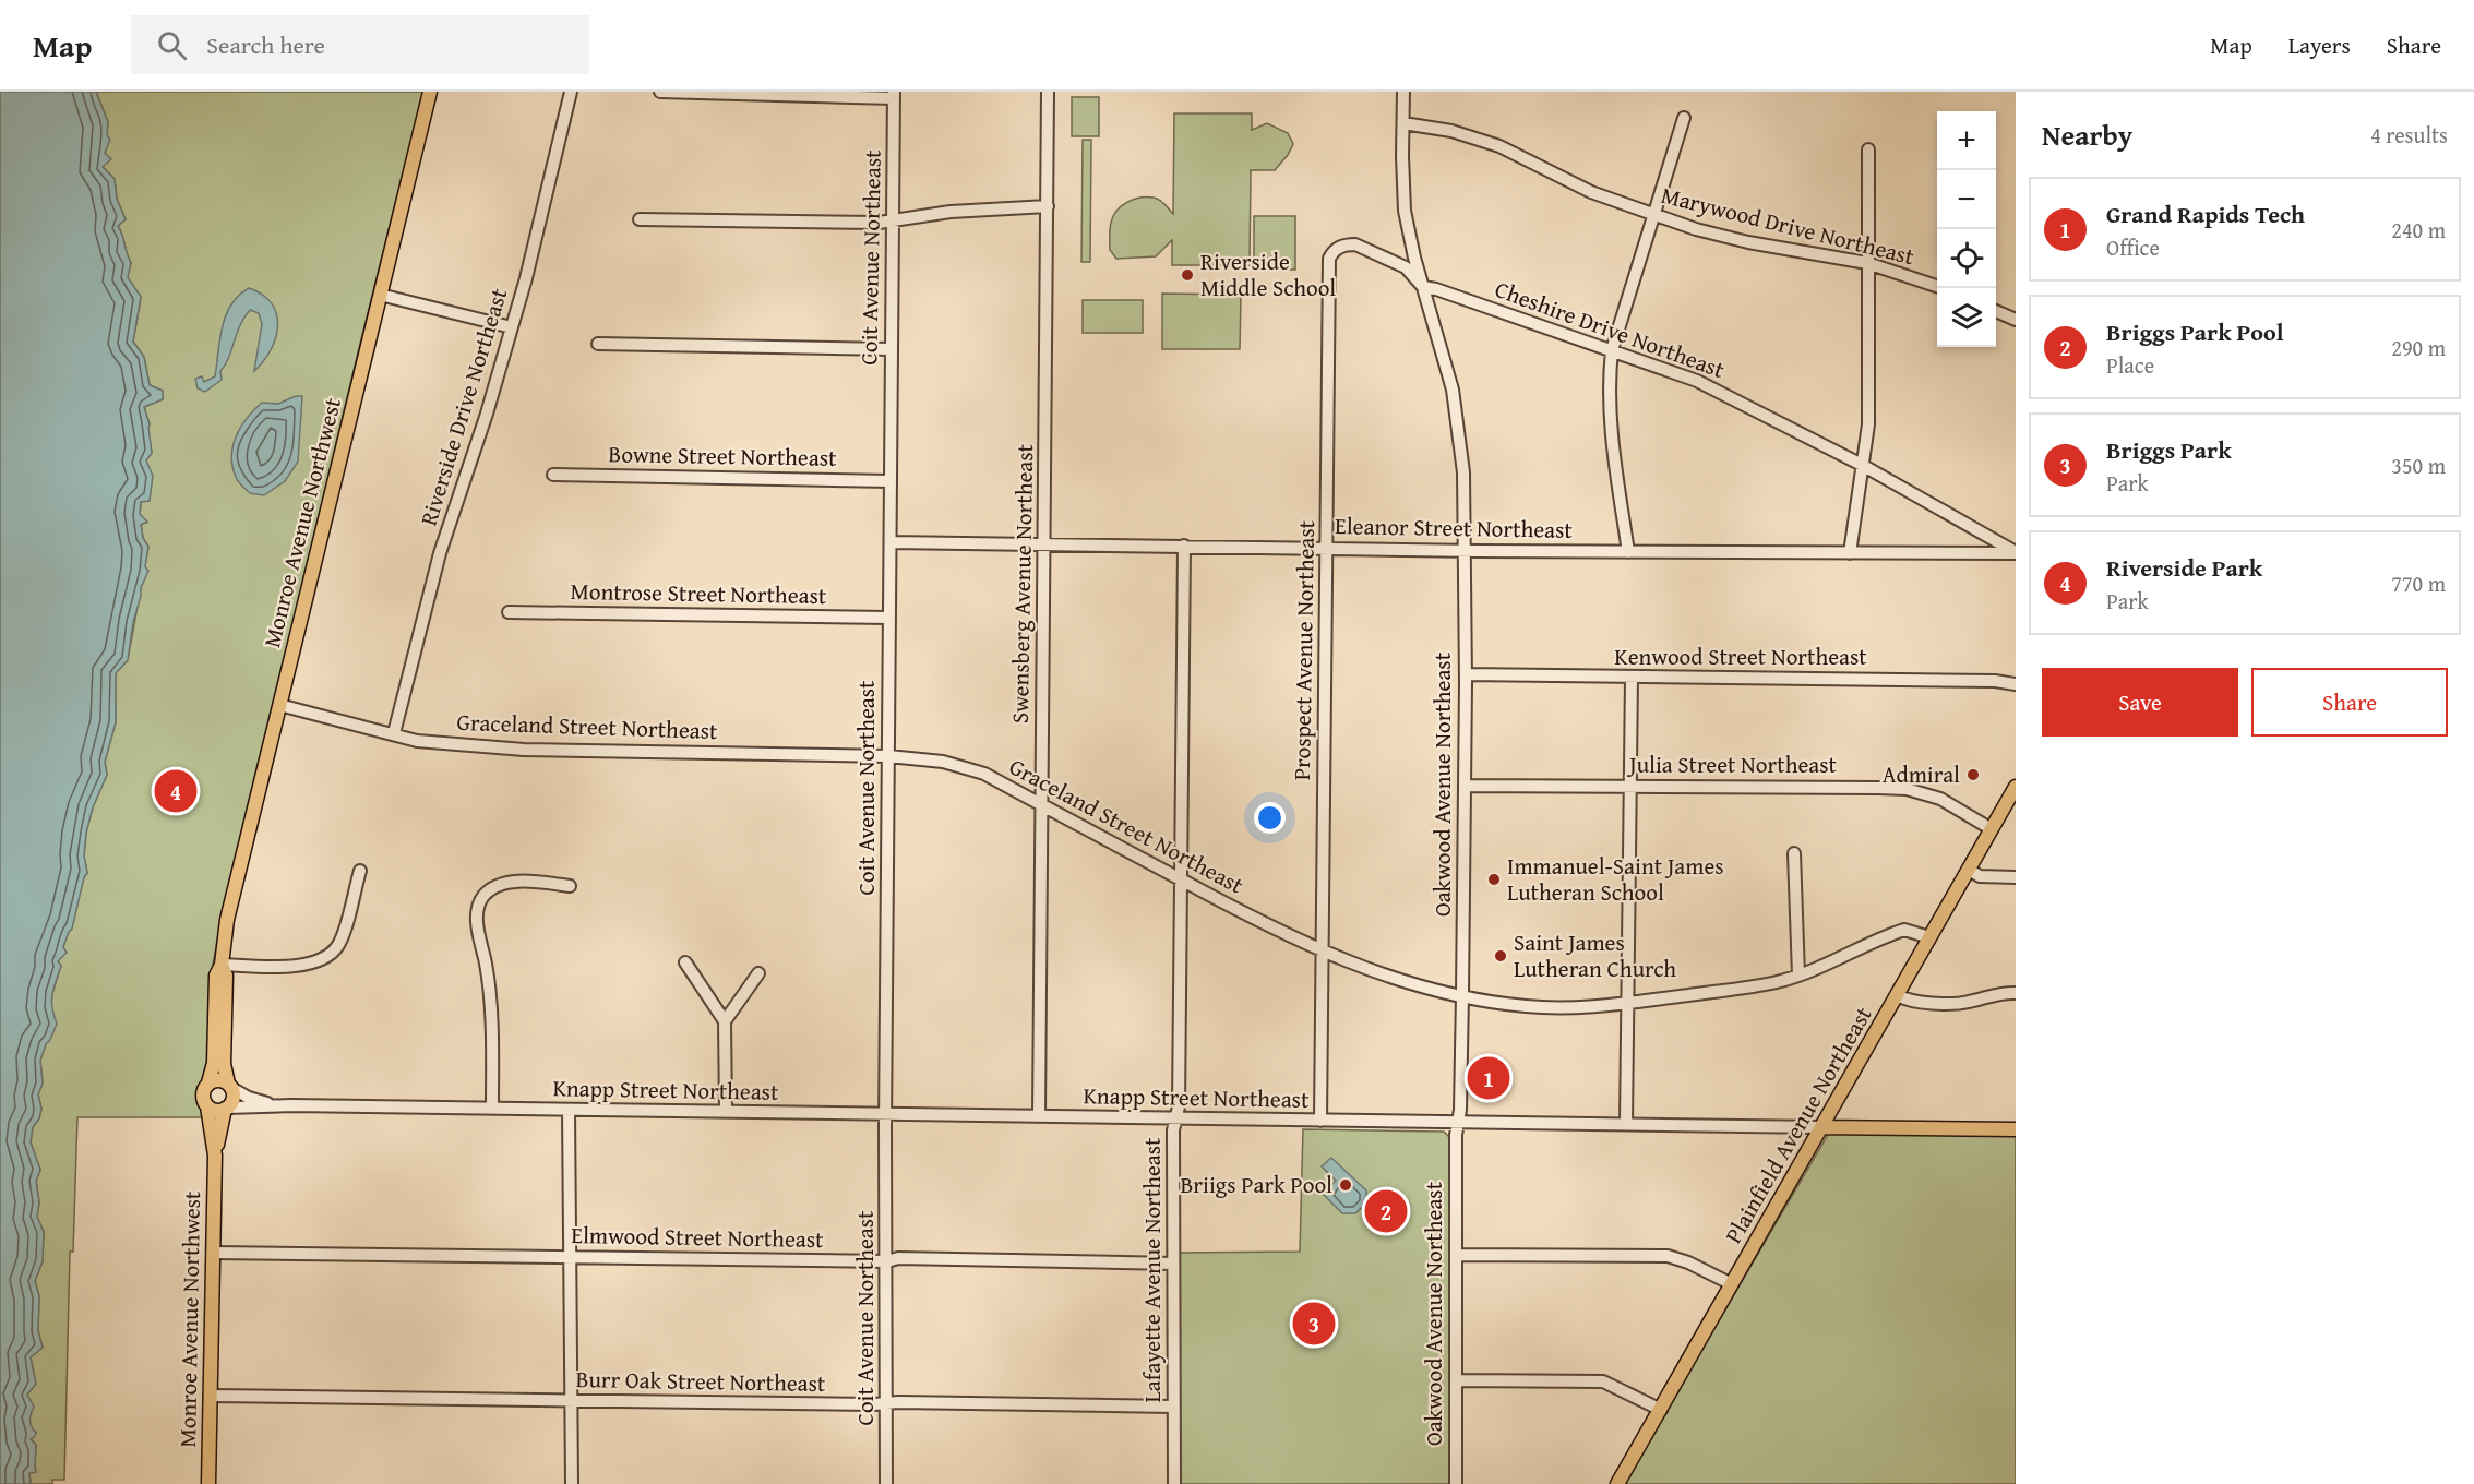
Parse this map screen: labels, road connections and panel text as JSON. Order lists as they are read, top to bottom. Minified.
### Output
{"streets":{"main road":["Monroe Avenue Northwest","Knapp Street Northeast","Plainfield Avenue Northeast"],"street":["Marywood Drive Northeast","Coit Avenue Northeast","Cheshire Drive Northeast","Riverside Drive Northeast","Bowne Street Northeast","Eleanor Street Northeast","Swensberg Avenue Northeast","Montrose Street Northeast","Prospect Avenue Northeast","Kenwood Street Northeast","Graceland Street Northeast","Julia Street Northeast","Oakwood Avenue Northeast","Elmwood Street Northeast","Lafayette Avenue Northeast","Burr Oak Street Northeast"]},"crossings":[["Marywood Drive Northeast","Oakwood Avenue Northeast"],["Coit Avenue Northeast","Bowne Street Northeast"],["Coit Avenue Northeast","Eleanor Street Northeast"],["Coit Avenue Northeast","Montrose Street Northeast"],["Coit Avenue Northeast","Graceland Street Northeast"],["Coit Avenue Northeast","Knapp Street Northeast"],["Coit Avenue Northeast","Elmwood Street Northeast"],["Coit Avenue Northeast","Burr Oak Street Northeast"],["Cheshire Drive Northeast","Eleanor Street Northeast"],["Cheshire Drive Northeast","Prospect Avenue Northeast"],["Cheshire Drive Northeast","Oakwood Avenue Northeast"],["Riverside Drive Northeast","Graceland Street Northeast"],["Monroe Avenue Northwest","Graceland Street Northeast"],["Monroe Avenue Northwest","Elmwood Street Northeast"],["Monroe Avenue Northwest","Burr Oak Street Northeast"],["Eleanor Street Northeast","Swensberg Avenue Northeast"],["Eleanor Street Northeast","Prospect Avenue Northeast"],["Eleanor Street Northeast","Oakwood Avenue Northeast"],["Eleanor Street Northeast","Lafayette Avenue Northeast"],["Swensberg Avenue Northeast","Graceland Street Northeast"],["Swensberg Avenue Northeast","Knapp Street Northeast"],["Prospect Avenue Northeast","Graceland Street Northeast"],["Prospect Avenue Northeast","Knapp Street Northeast"],["Kenwood Street Northeast","Oakwood Avenue Northeast"],["Graceland Street Northeast","Oakwood Avenue Northeast"],["Graceland Street Northeast","Plainfield Avenue Northeast"],["Graceland Street Northeast","Lafayette Avenue Northeast"],["Julia Street Northeast","Oakwood Avenue Northeast"],["Julia Street Northeast","Plainfield Avenue Northeast"],["Oakwood Avenue Northeast","Knapp Street Northeast"],["Knapp Street Northeast","Plainfield Avenue Northeast"],["Knapp Street Northeast","Lafayette Avenue Northeast"],["Elmwood Street Northeast","Lafayette Avenue Northeast"],["Lafayette Avenue Northeast","Burr Oak Street Northeast"]],"places":["Riverside Middle School","Admiral","Immanuel-Saint James Lutheran School","Saint James Lutheran Church","Briigs Park Pool"],"page":{"header":"Map","search":"Search here","nav":["Map","Layers","Share"],"heading":["Nearby","4 results"],"map_buttons":["+","−"],"list":[{"mark":"1","name":"Grand Rapids Tech","note":"Office","value":"240 m"},{"mark":"2","name":"Briggs Park Pool","note":"Place","value":"290 m"},{"mark":"3","name":"Briggs Park","note":"Park","value":"350 m"},{"mark":"4","name":"Riverside Park","note":"Park","value":"770 m"}],"buttons":["Save","Share"],"pins":["4","1","2","3"]}}
